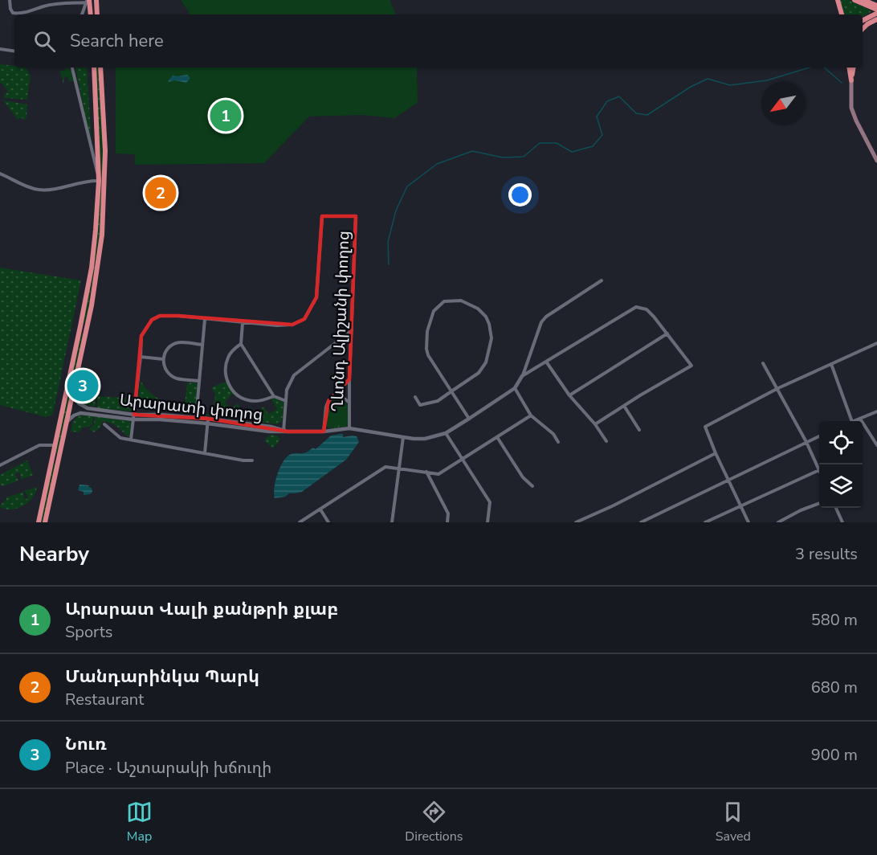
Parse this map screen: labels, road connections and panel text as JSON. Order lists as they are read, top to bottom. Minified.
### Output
{"streets":{"street":["Ղևոնդ Ալիշանի փողոց","Արարատի փողոց"]},"crossings":[["Ղևոնդ Ալիշանի փողոց","Արարատի փողոց"]],"north":"bottom left","page":{"search":"Search here","pins":["1","2","3"],"heading":["Nearby","3 results"],"list":[{"mark":"1","name":"Արարատ Վալի քանթրի քլաբ","note":"Sports","value":"580 m"},{"mark":"2","name":"Մանդարինկա Պարկ","note":"Restaurant","value":"680 m"},{"mark":"3","name":"Նուռ","note":"Place · Աշտարակի խճուղի","value":"900 m"}],"nav":["Map","Directions","Saved"]}}
